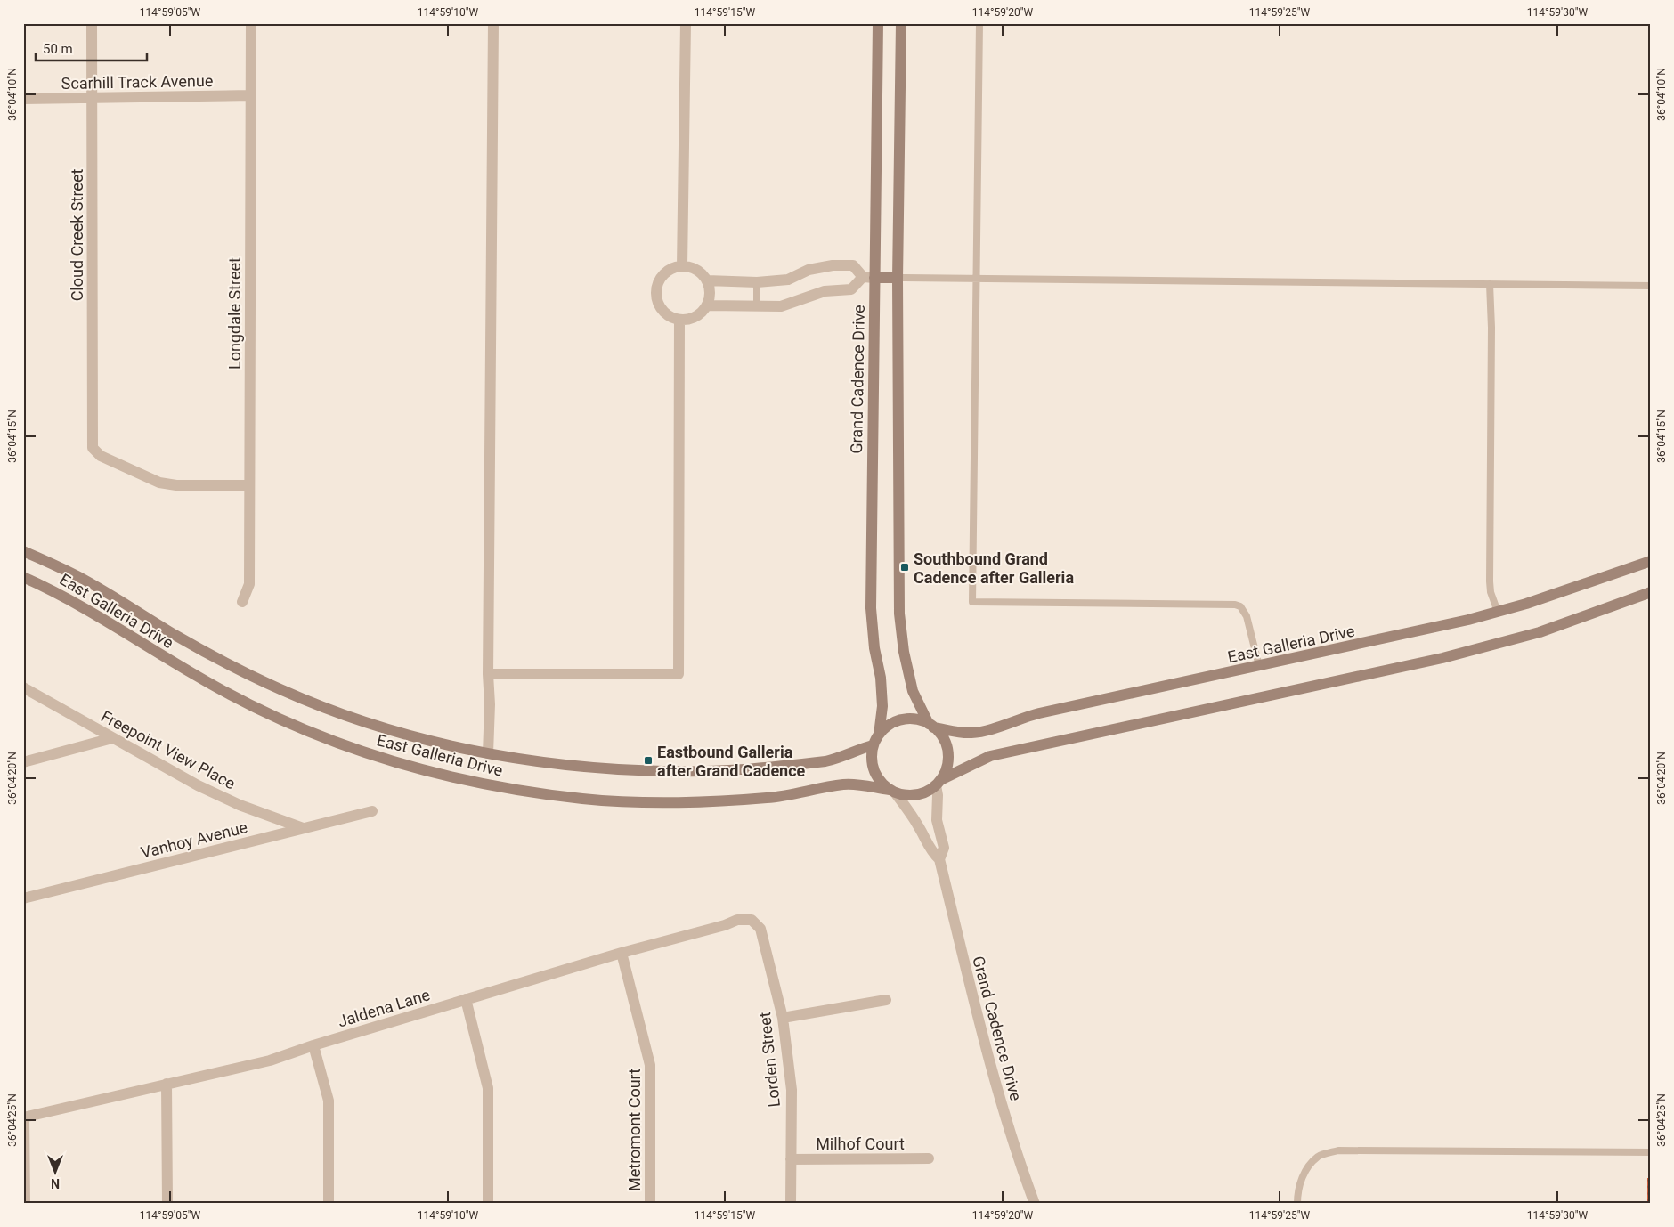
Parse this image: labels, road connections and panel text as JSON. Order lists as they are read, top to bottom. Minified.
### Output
{"streets":{"main road":["Grand Cadence Drive","East Galleria Drive"],"street":["Scarhill Track Avenue","Cloud Creek Street","Longdale Street","Freepoint View Place","Vanhoy Avenue","Jaldena Lane","Lorden Street","Metromont Court","Milhof Court"]},"crossings":[["Scarhill Track Avenue","Cloud Creek Street"],["Scarhill Track Avenue","Longdale Street"],["Cloud Creek Street","Longdale Street"],["Grand Cadence Drive","East Galleria Drive"],["Freepoint View Place","Vanhoy Avenue"],["Jaldena Lane","Lorden Street"],["Jaldena Lane","Metromont Court"],["Lorden Street","Milhof Court"]],"places":{"transit":["Southbound Grand Cadence after Galleria","Eastbound Galleria after Grand Cadence"]},"scale_bar":"50 m","north":"bottom","coordinates":["114°59'05\"W","114°59'10\"W","114°59'15\"W","114°59'20\"W","114°59'25\"W","114°59'30\"W","36°04'10\"N","36°04'15\"N","36°04'20\"N","36°04'25\"N"]}
